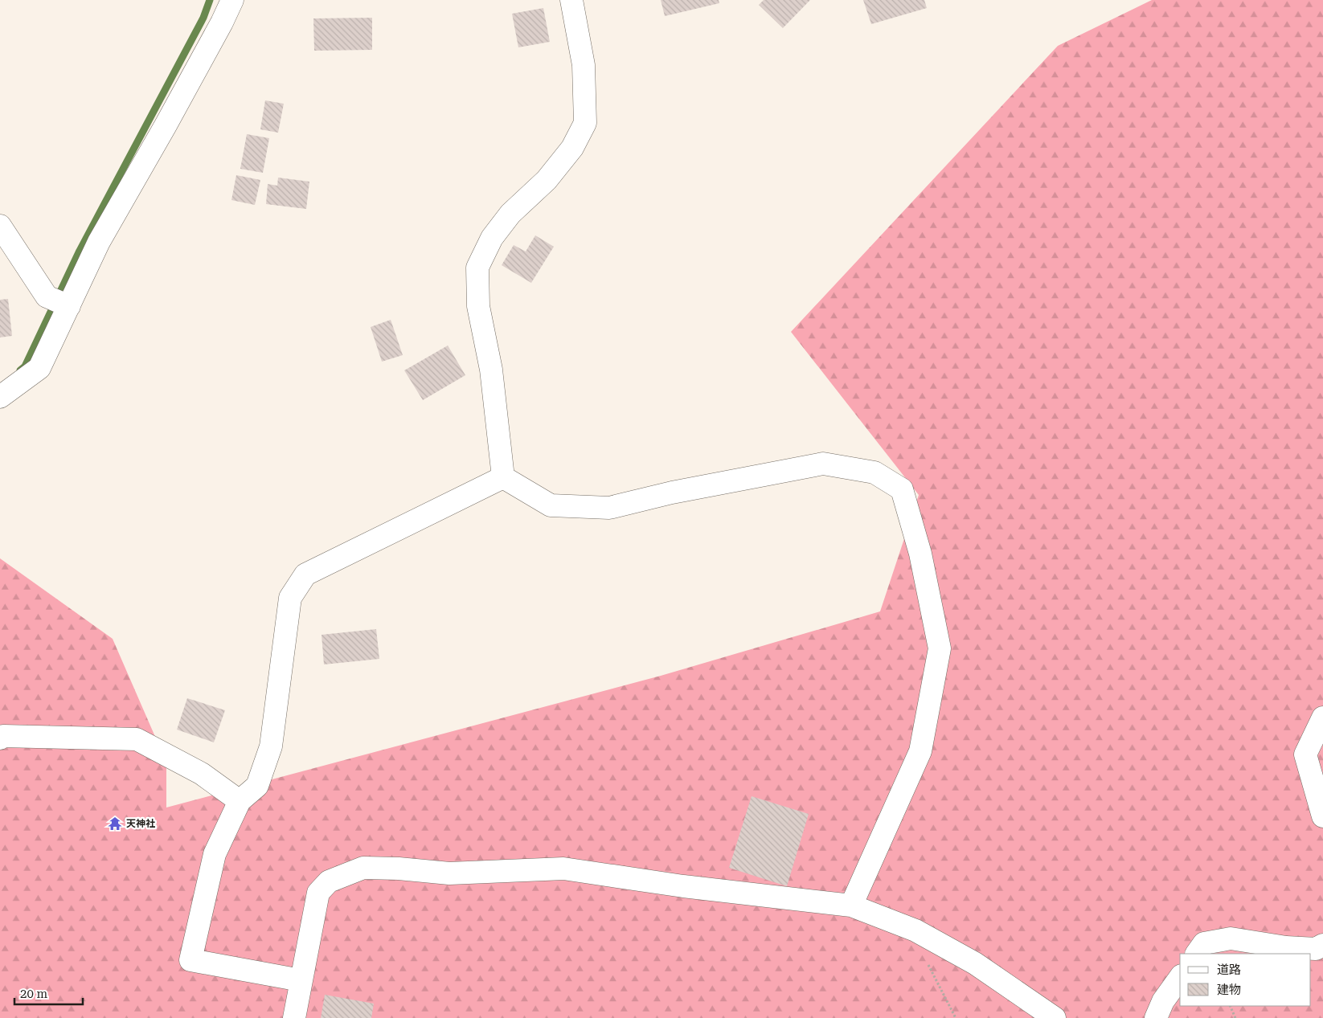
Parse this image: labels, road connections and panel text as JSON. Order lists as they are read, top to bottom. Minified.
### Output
{"places":{"temple":["天神社"]},"legend":["道路","建物"],"scale_bar":"20 m"}
